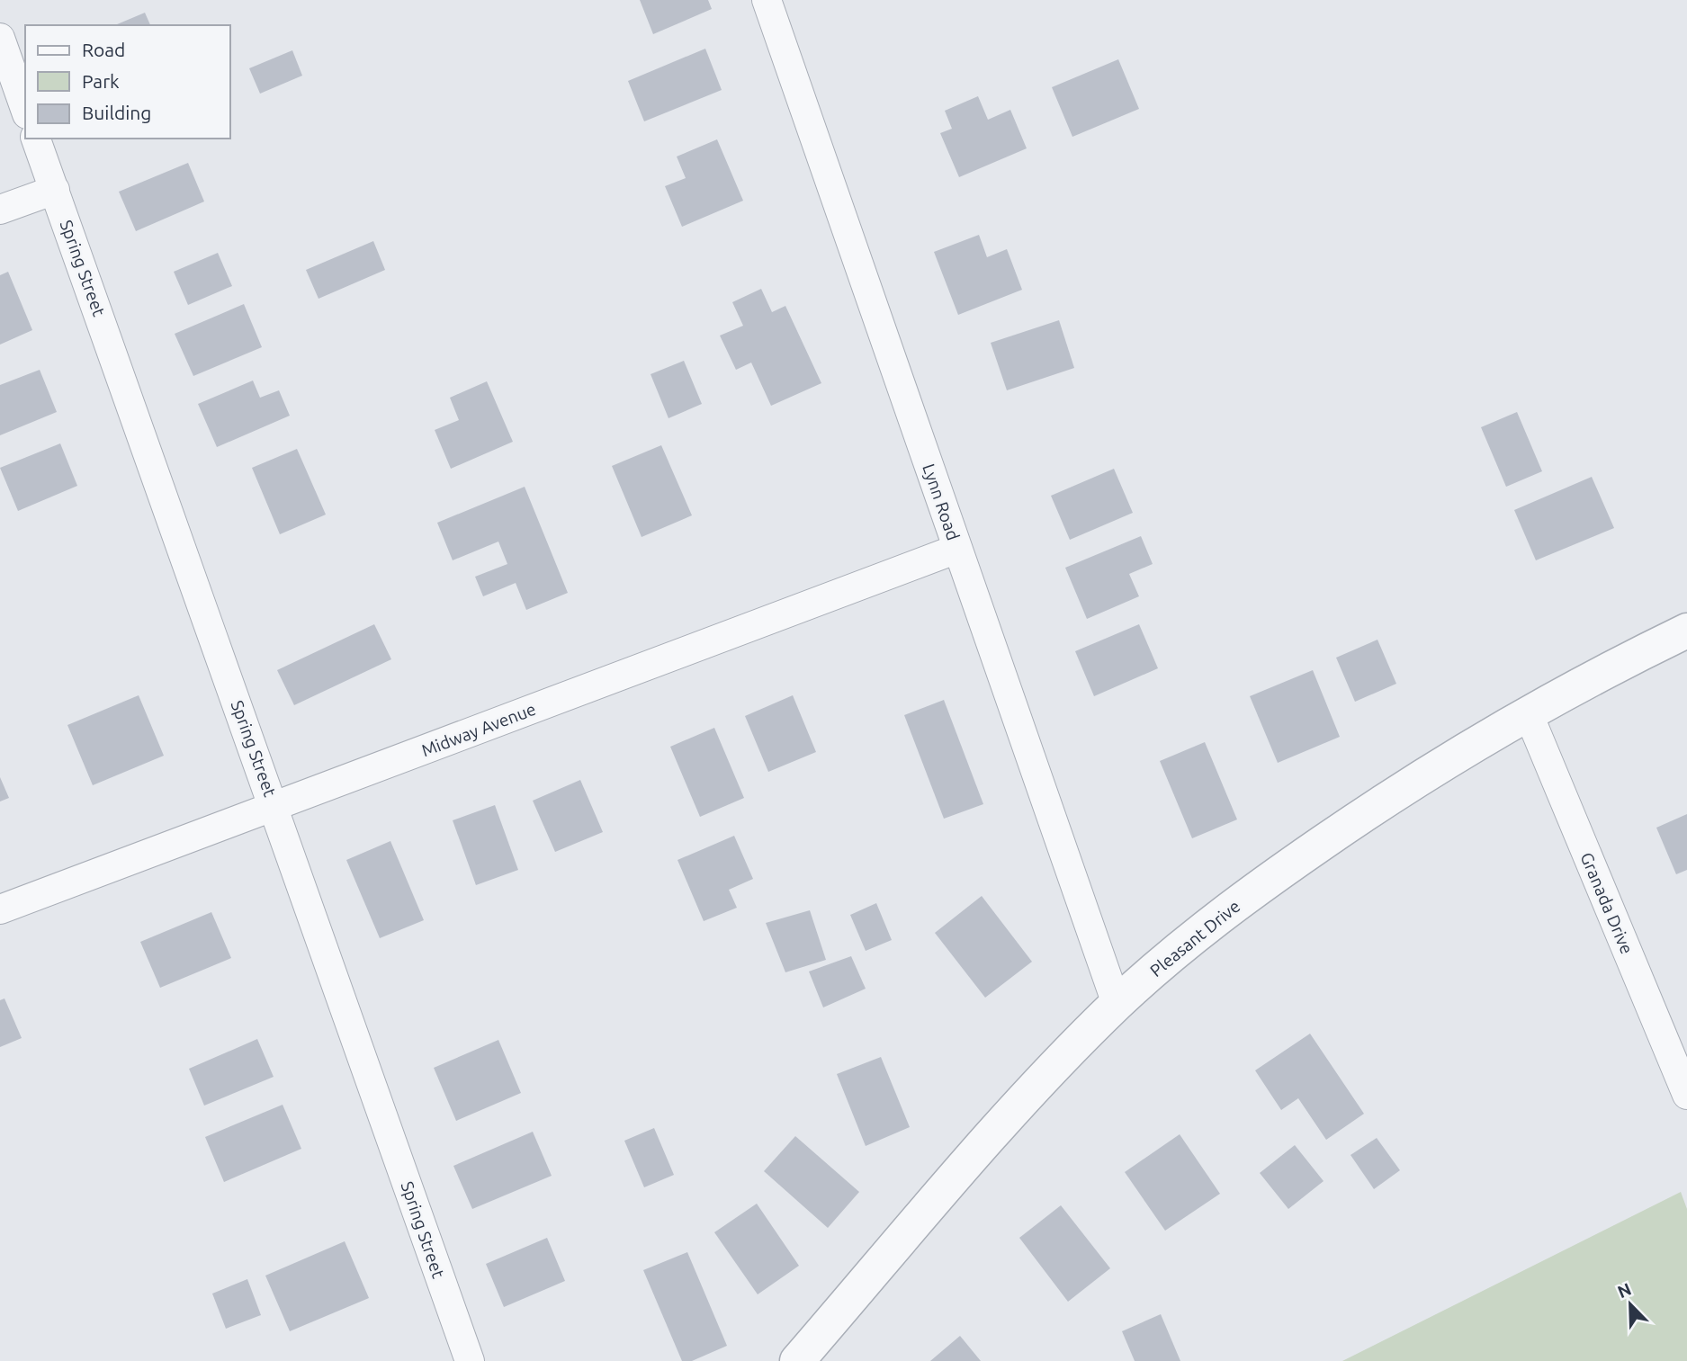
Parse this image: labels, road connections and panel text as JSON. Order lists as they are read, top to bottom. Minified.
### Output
{"streets":{"street":["Spring Street","Lynn Road","Midway Avenue","Granada Drive","Pleasant Drive"]},"crossings":[["Spring Street","Midway Avenue"],["Lynn Road","Midway Avenue"],["Lynn Road","Pleasant Drive"],["Granada Drive","Pleasant Drive"]],"legend":["Road","Park","Building"],"north":"top left"}
